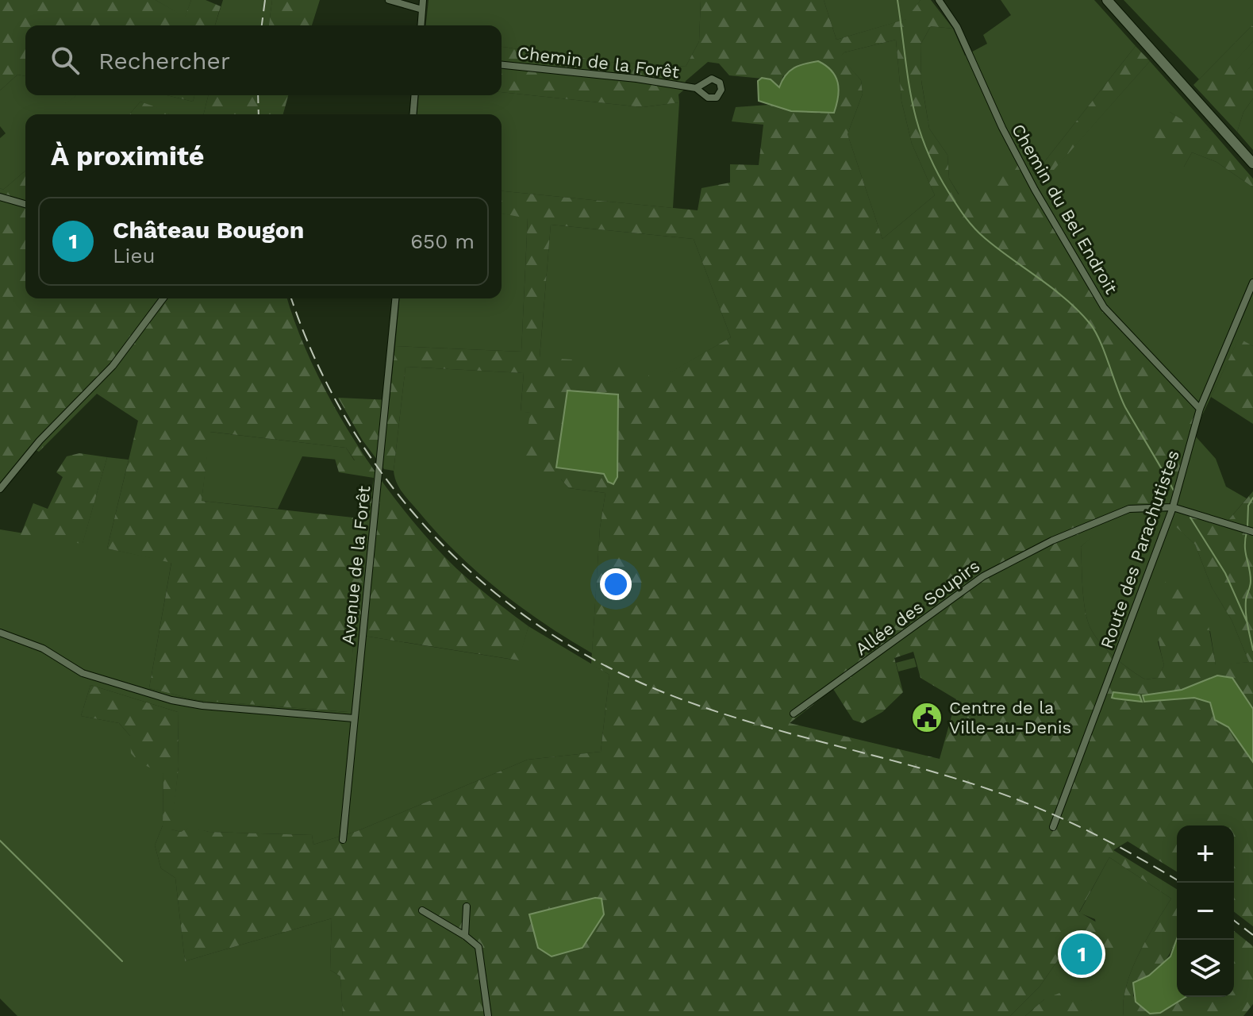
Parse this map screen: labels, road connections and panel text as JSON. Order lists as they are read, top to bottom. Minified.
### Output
{"streets":{"street":["Chemin de la Forêt","Chemin du Bel Endroit","Route des Parachutistes","Avenue de la Forêt","Allée des Soupirs"]},"crossings":[["Chemin du Bel Endroit","Route des Parachutistes"],["Route des Parachutistes","Allée des Soupirs"]],"places":{"public building":["Centre de la Ville-au-Denis"]},"page":{"search":"Rechercher","heading":"À proximité","list":[{"mark":"1","name":"Château Bougon","note":"Lieu","value":"650 m"}],"map_buttons":["+","−"],"pins":"1"}}
